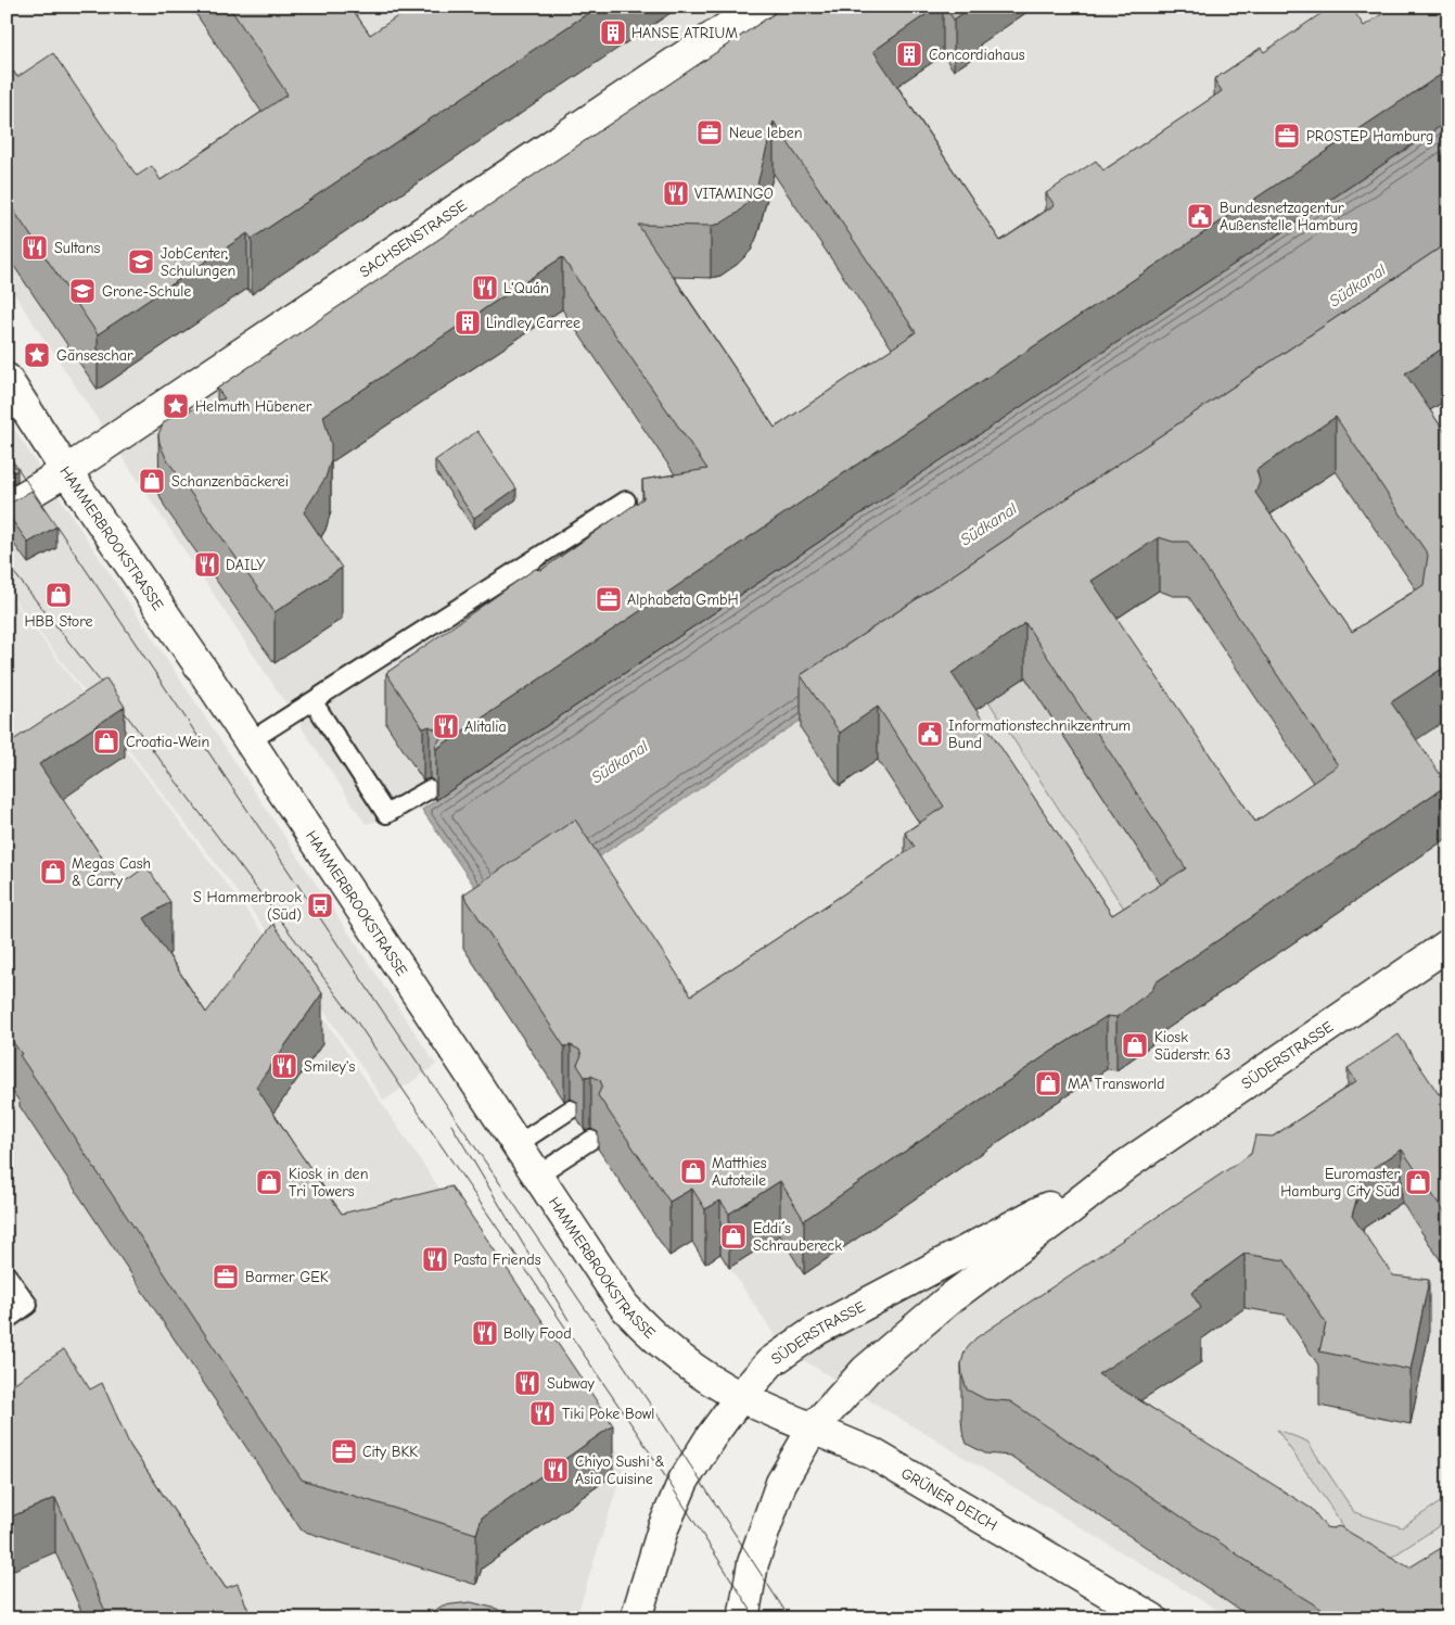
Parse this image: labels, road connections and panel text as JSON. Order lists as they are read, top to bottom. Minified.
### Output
{"streets":{"street":["SACHSENSTRASSE","HAMMERBROOKSTRASSE","SÜDERSTRASSE","GRÜNER DEICH"]},"crossings":[["SACHSENSTRASSE","HAMMERBROOKSTRASSE"],["HAMMERBROOKSTRASSE","SÜDERSTRASSE"],["HAMMERBROOKSTRASSE","GRÜNER DEICH"],["SÜDERSTRASSE","GRÜNER DEICH"]],"water":["Südkanal"],"places":{"building":["HANSE ATRIUM","Concordiahaus","Lindley Carree"],"office":["Neue leben","PROSTEP Hamburg","Alphabeta GmbH","Barmer GEK","City BKK"],"restaurant":["VITAMINGO","Sultans","L'Quán","DAILY","Alitalia","Smiley's","Pasta Friends","Bolly Food","Subway","Tiki Poke Bowl","Chiyo Sushi & Asia Cuisine"],"public building":["Bundesnetzagentur Außenstelle Hamburg","Informationstechnikzentrum Bund"],"school or university":["JobCenter, Schulungen","Grone-Schule"],"place":["Gänseschar","Helmuth Hübener"],"shop":["Schanzenbäckerei","HBB Store","Croatia-Wein","Megas Cash & Carry","Kiosk Süderstr. 63","MA Transworld","Matthies Autoteile","Kiosk in den Tri Towers","Euromaster Hamburg City Süd","Eddi´s Schraubereck"],"bus stop":["S Hammerbrook (Süd)"]}}
